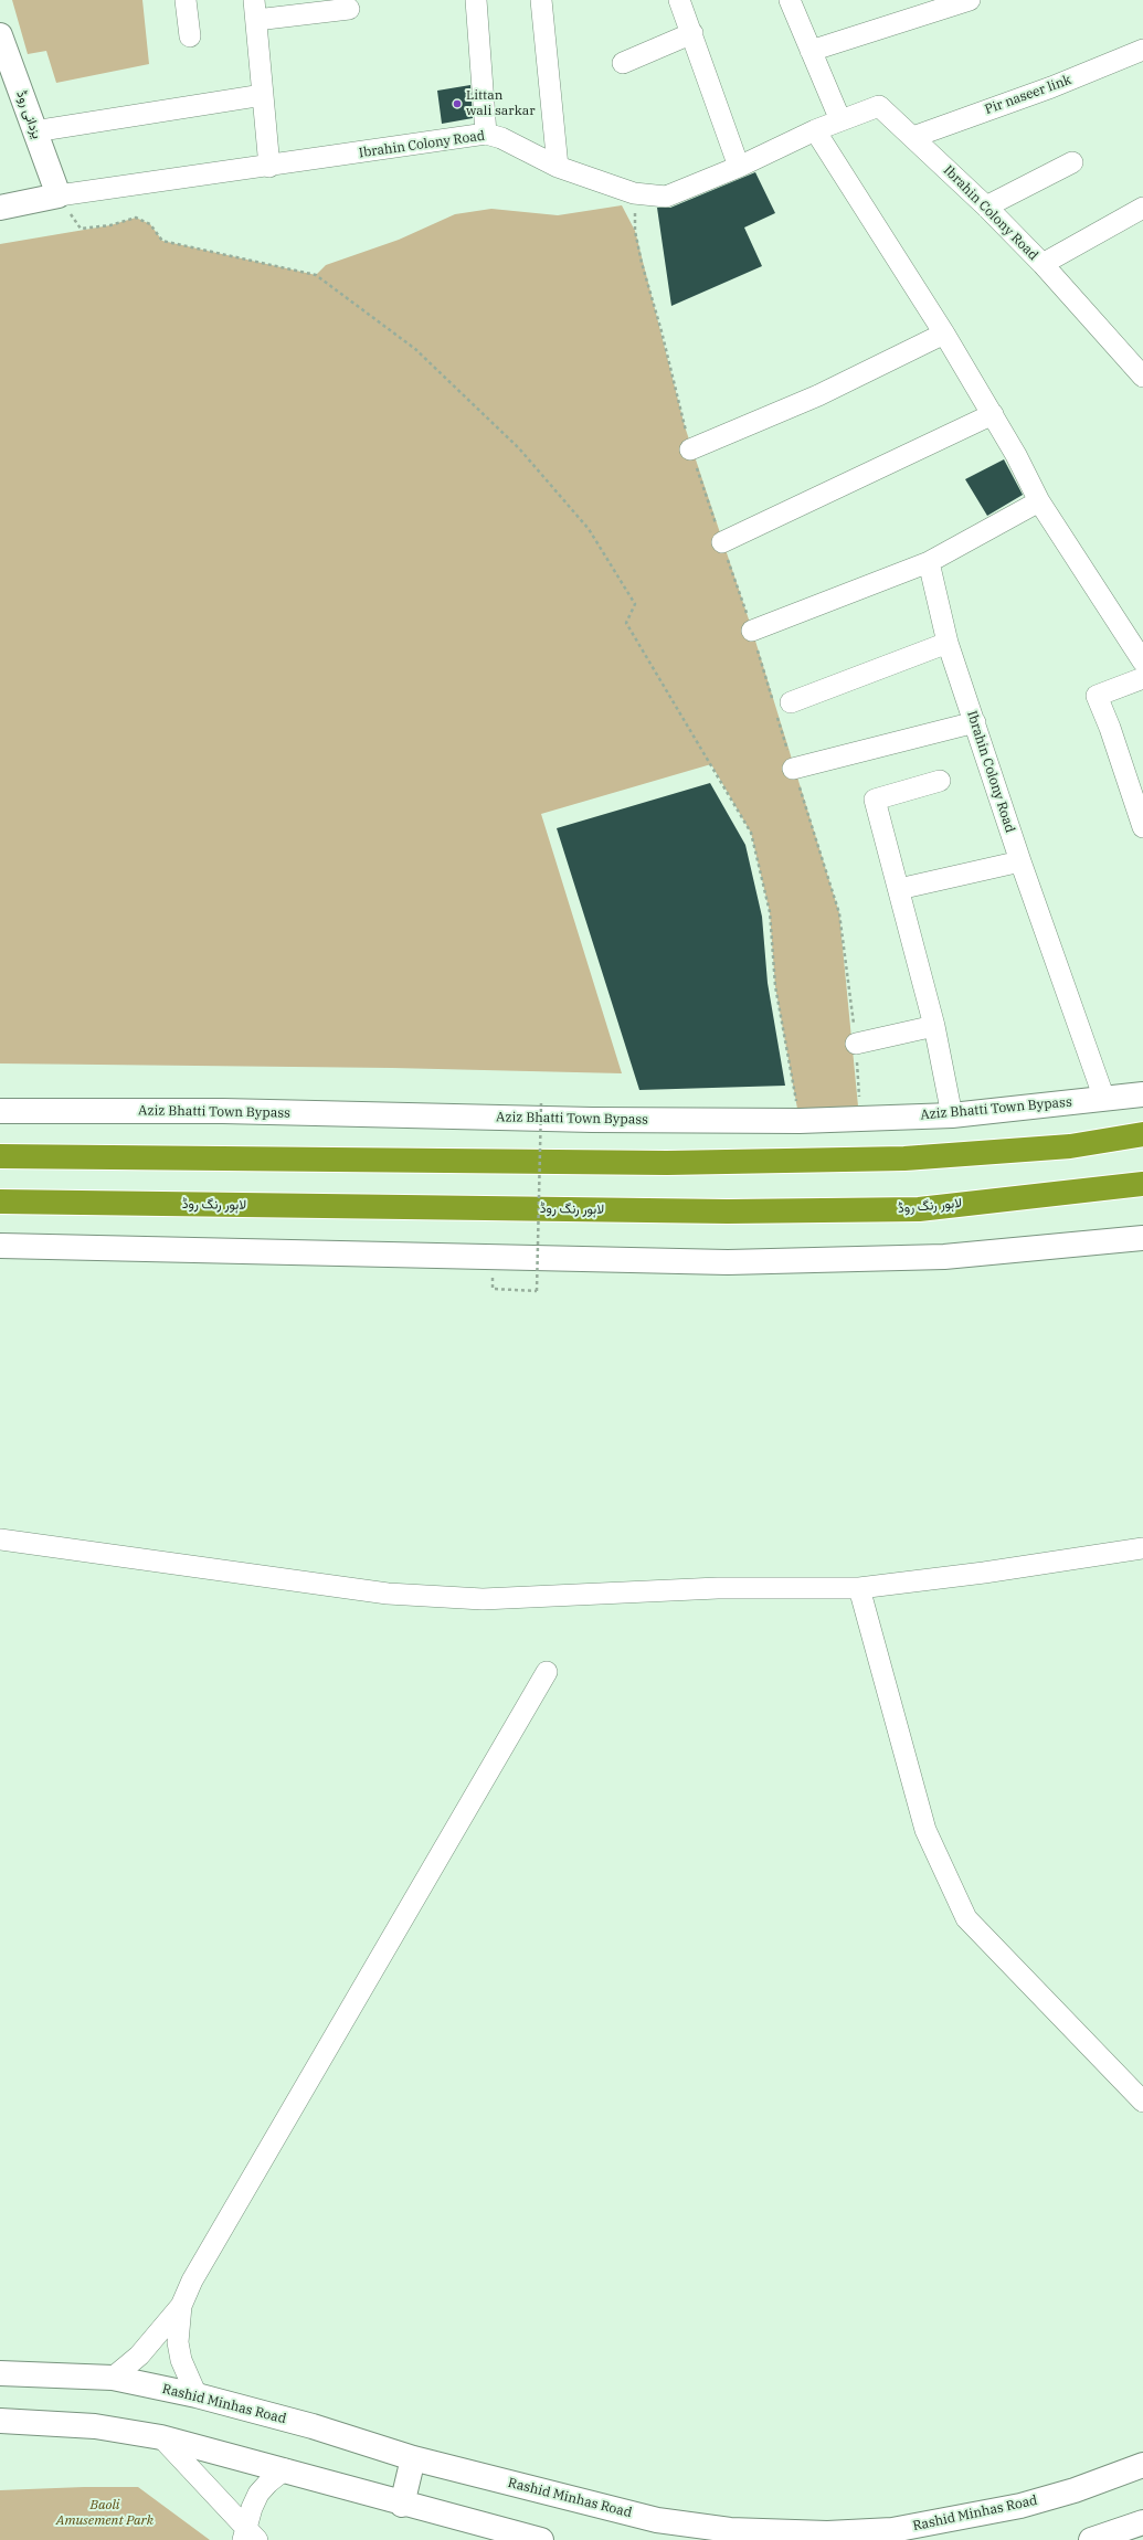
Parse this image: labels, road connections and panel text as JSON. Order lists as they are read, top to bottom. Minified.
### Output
{"streets":{"highway":["لاہور رنگ روڈ"],"street":["Pir naseer link","یزدانی روڈ","Ibrahin Colony Road","Aziz Bhatti Town Bypass","Rashid Minhas Road"]},"crossings":[["Pir naseer link","Ibrahin Colony Road"],["یزدانی روڈ","Ibrahin Colony Road"],["Ibrahin Colony Road","Aziz Bhatti Town Bypass"]],"parks":["Baoli Amusement Park"],"places":["Littan wali sarkar"]}
